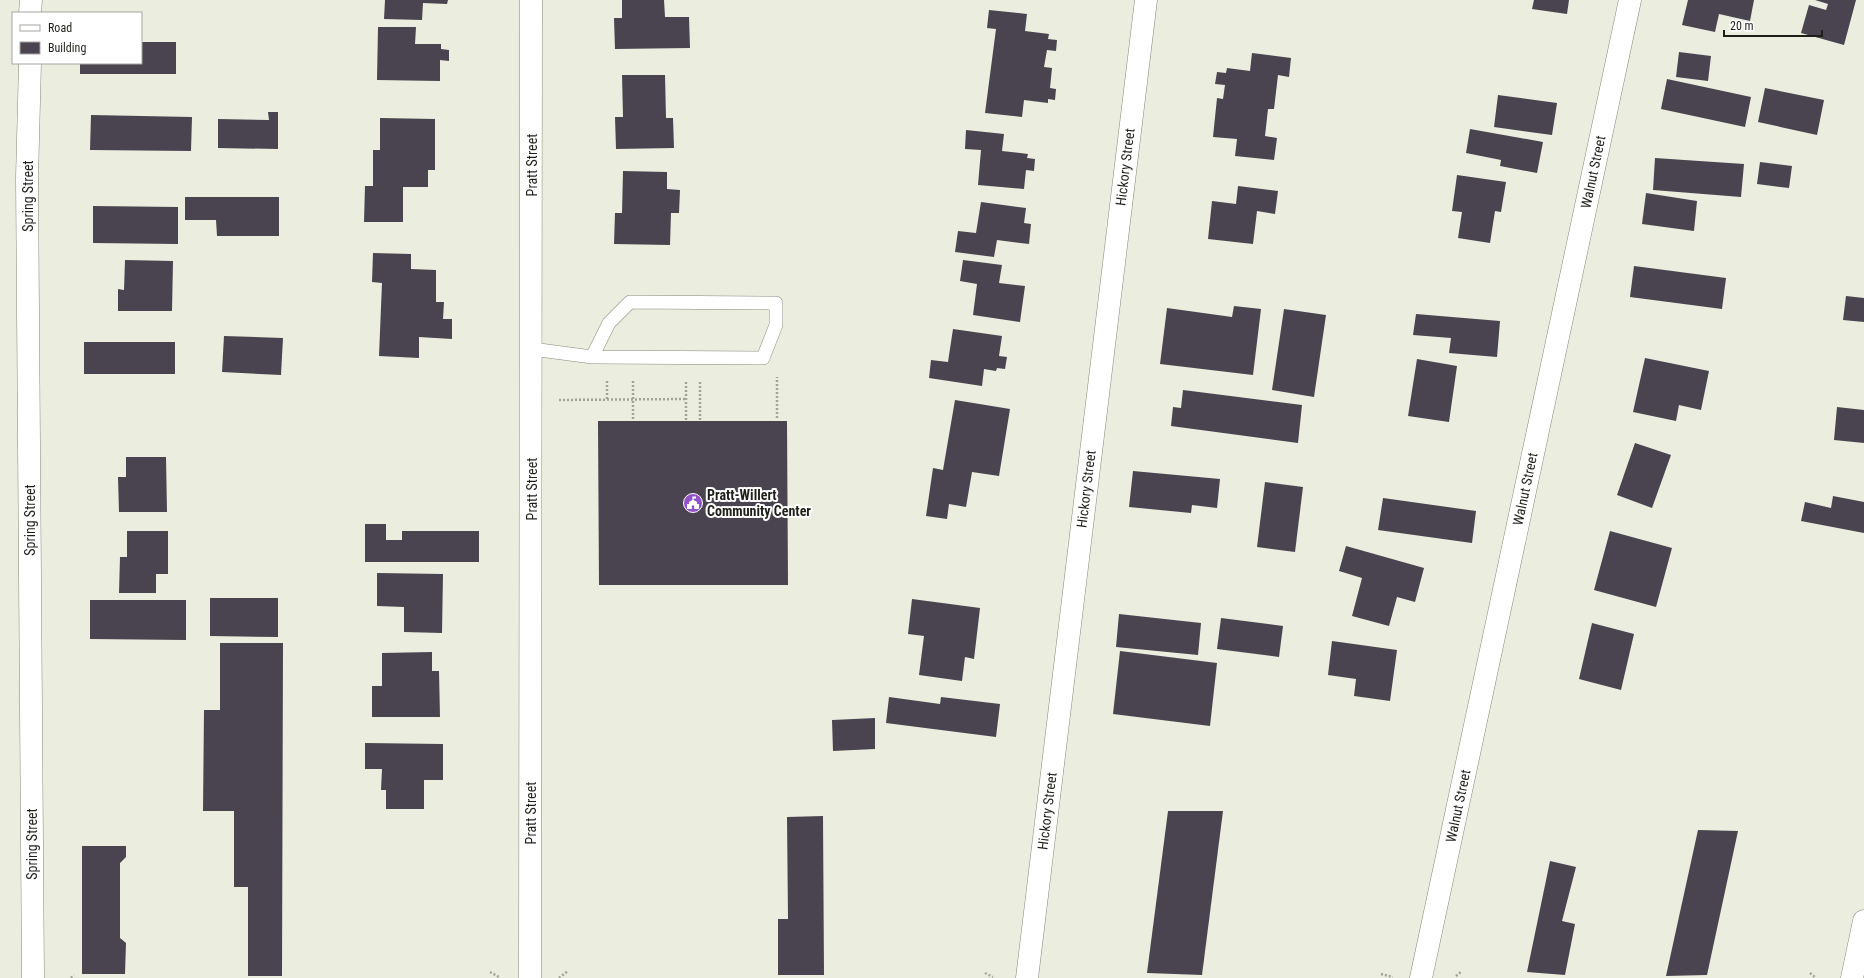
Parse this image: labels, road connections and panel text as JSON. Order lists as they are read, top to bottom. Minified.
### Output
{"streets":{"street":["Pratt Street","Hickory Street","Walnut Street","Spring Street"]},"places":{"public building":["Pratt-Willert Community Center"]},"legend":["Road","Building"],"scale_bar":"20 m"}
